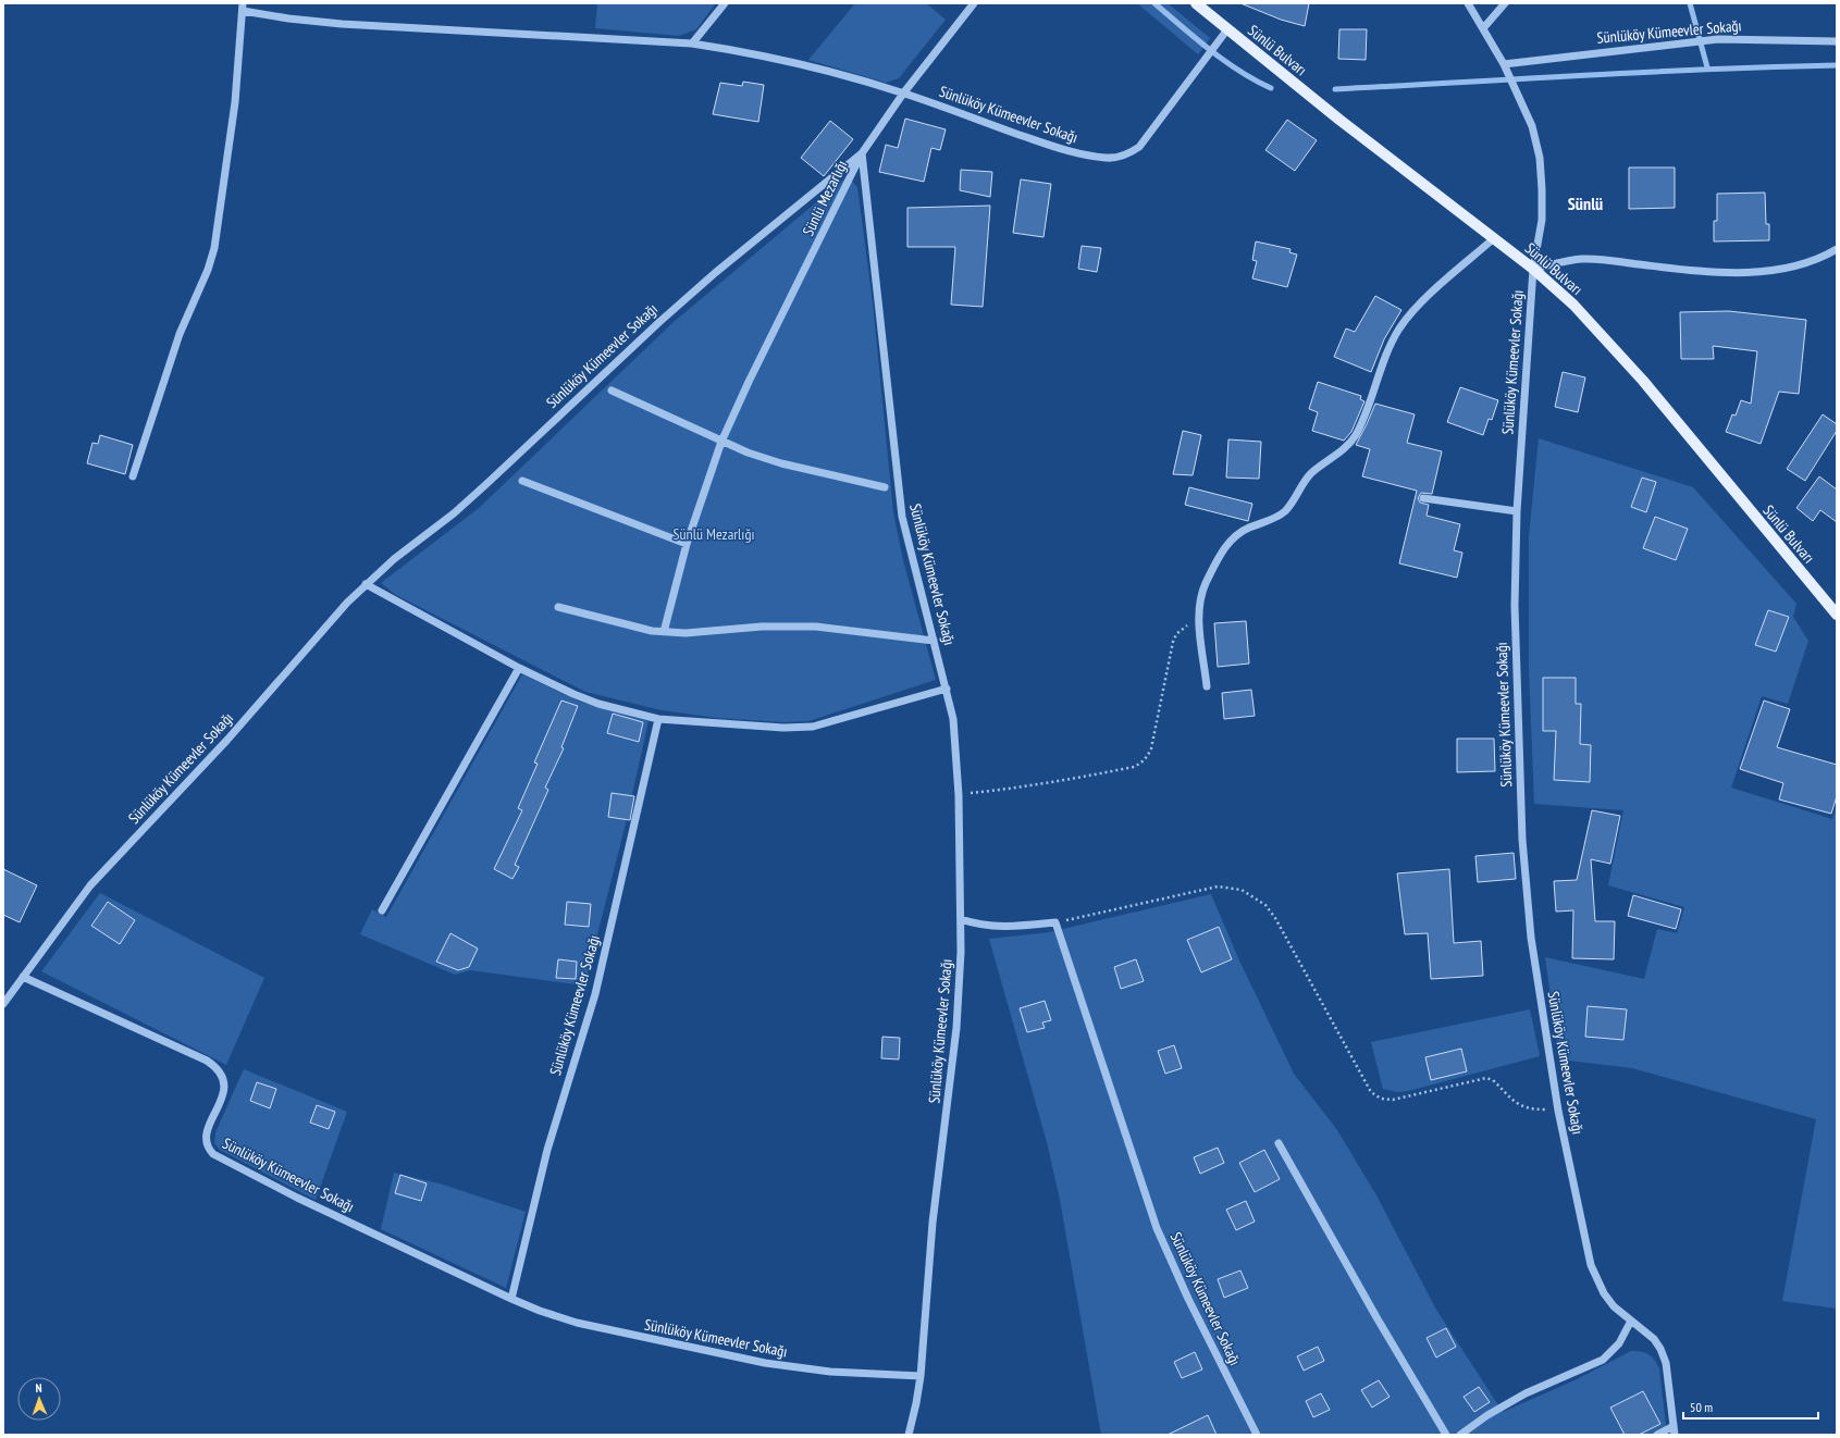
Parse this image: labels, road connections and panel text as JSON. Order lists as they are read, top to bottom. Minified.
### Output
{"streets":{"main road":["Sünlü Bulvarı"],"street":["Sünlüköy Kümeevler Sokağı","Sünlü Mezarlığı"]},"crossings":[["Sünlüköy Kümeevler Sokağı","Sünlü Bulvarı"],["Sünlüköy Kümeevler Sokağı","Sünlü Mezarlığı"]],"districts":["Sünlü"],"parks":["Sünlü Mezarlığı"],"scale_bar":"50 m","north":"top"}
